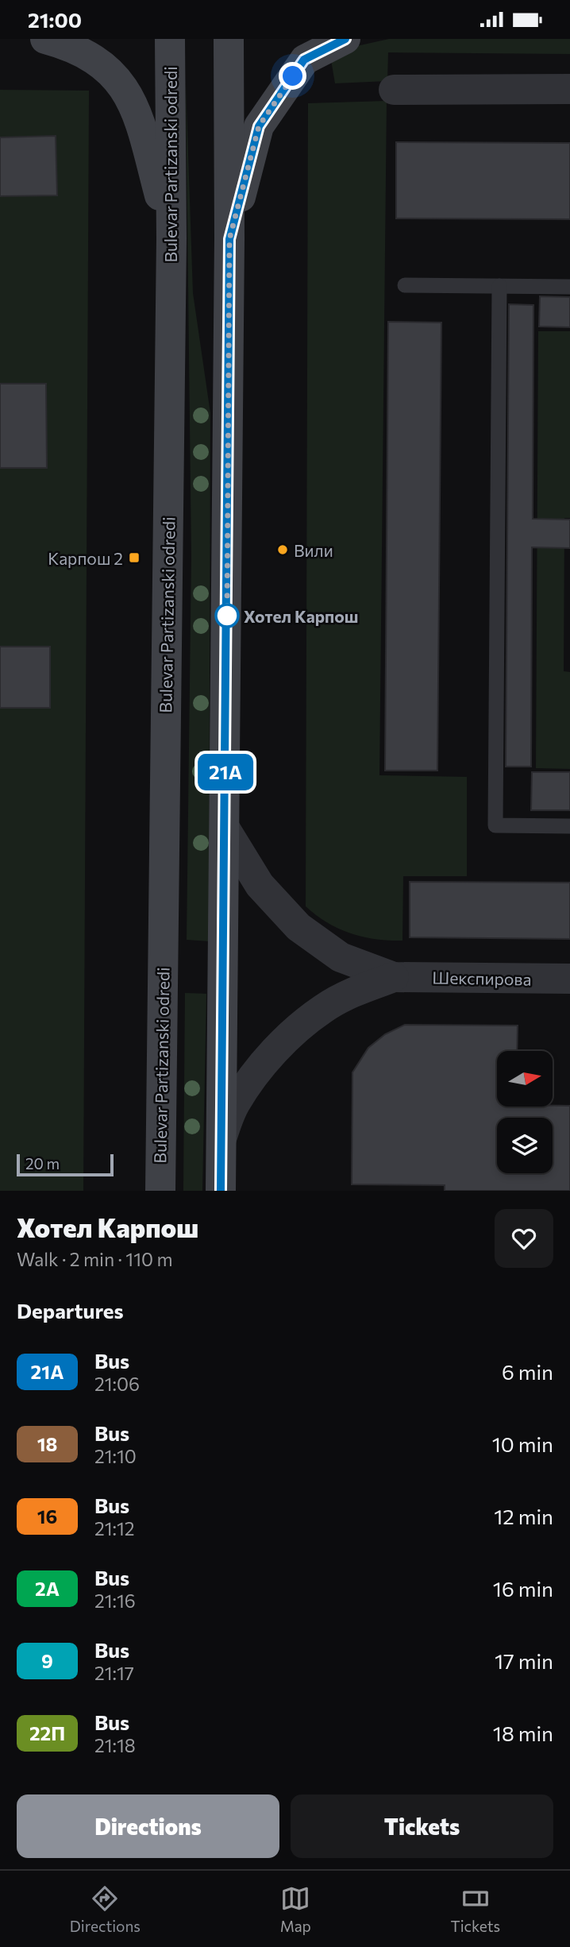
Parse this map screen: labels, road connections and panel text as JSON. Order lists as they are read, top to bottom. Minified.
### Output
{"streets":{"street":["Bulevar Partizanski odredi","Шекспирова"]},"places":{"other":["Вили","Хотел Карпош"],"transit":["Карпош 2"]},"lines":["bus line 21A"],"scale_bar":"20 m","north":"right","page":{"status":"21:00","on_map":"21A","scale":"20 m","heading":[["Хотел Карпош","Walk · 2 min · 110 m"],"Departures"],"list":[{"mark":"21A","name":"Bus","note":"21:06","value":"6 min"},{"mark":"18","name":"Bus","note":"21:10","value":"10 min"},{"mark":"16","name":"Bus","note":"21:12","value":"12 min"},{"mark":"2A","name":"Bus","note":"21:16","value":"16 min"},{"mark":"9","name":"Bus","note":"21:17","value":"17 min"},{"mark":"22П","name":"Bus","note":"21:18","value":"18 min"}],"buttons":["Directions","Tickets"],"tabs":["Directions","Map","Tickets"]}}
